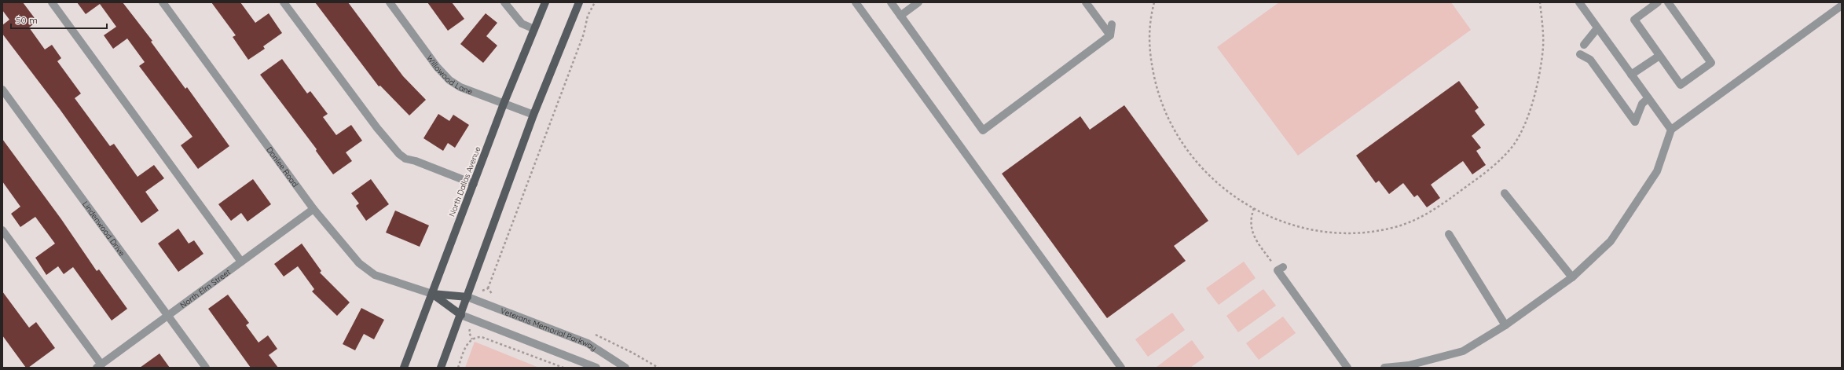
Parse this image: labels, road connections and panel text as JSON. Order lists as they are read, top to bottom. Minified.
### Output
{"streets":{"main road":["North Dallas Avenue"],"street":["Willowood Lane","Donlee Road","Lindenwood Drive","North Elm Street","Veterans Memorial Parkway"]},"crossings":[["Willowood Lane","North Dallas Avenue"],["Donlee Road","North Dallas Avenue"],["Donlee Road","North Elm Street"],["Lindenwood Drive","North Elm Street"]],"scale_bar":"50 m"}
